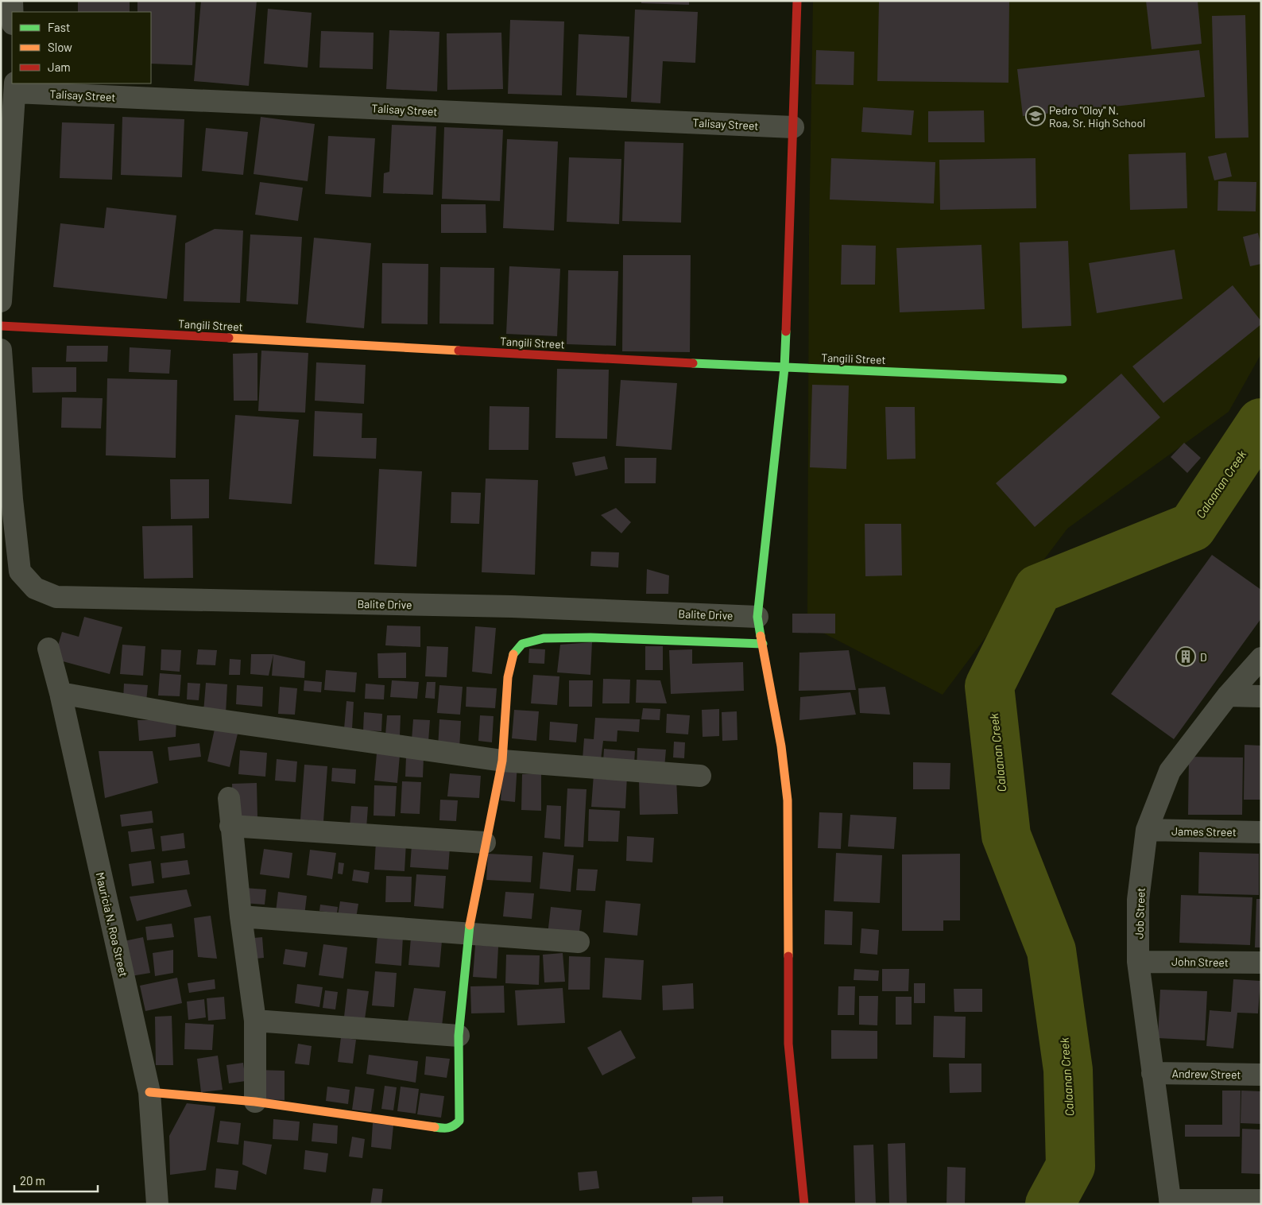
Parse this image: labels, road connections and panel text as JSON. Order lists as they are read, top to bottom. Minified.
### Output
{"streets":{"street":["Talisay Street","Tangili Street","Balite Drive","James Street","Job Street","Mauricia N. Roa Street","John Street","Andrew Street"]},"crossings":[["James Street","Job Street"],["Job Street","John Street"],["Job Street","Andrew Street"]],"water":["Calaanan Creek"],"places":{"school or university":["Pedro \"Oloy\" N. Roa, Sr. High School"],"building":["D"]},"legend":["Fast","Slow","Jam"],"scale_bar":"20 m"}
